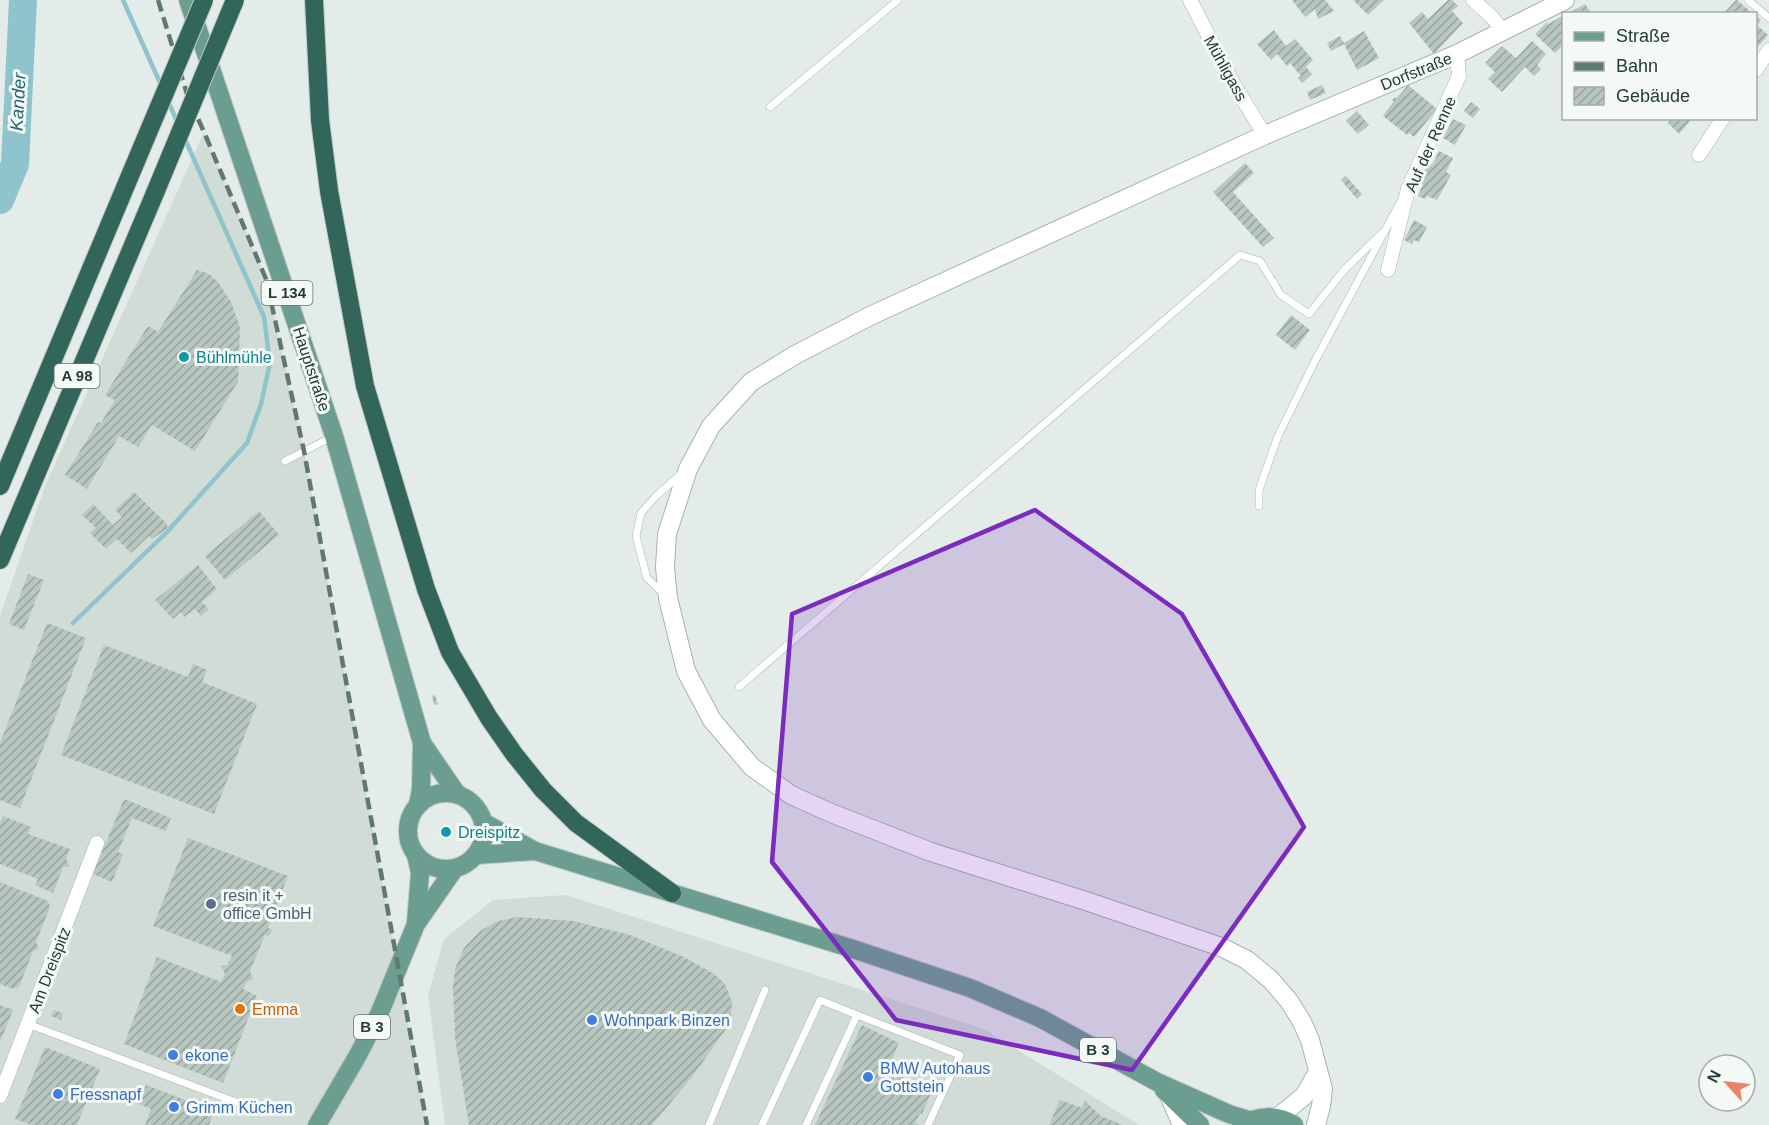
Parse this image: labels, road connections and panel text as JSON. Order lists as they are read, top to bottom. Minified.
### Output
{"streets":{"highway":["A 98"],"main road":["L 134","Hauptstraße","B 3"],"street":["Mühligass","Dorfstraße","Auf der Renne","Am Dreispitz"]},"crossings":[["Mühligass","Dorfstraße"],["Dorfstraße","Auf der Renne"],["Hauptstraße","B 3"]],"water":["Kander"],"places":["Bühlmühle","Dreispitz","resin it + office GmbH","Emma","Wohnpark Binzen","ekone","BMW Autohaus Gottstein","Fressnapf","Grimm Küchen"],"legend":["Straße","Bahn","Gebäude"],"north":"top left"}
